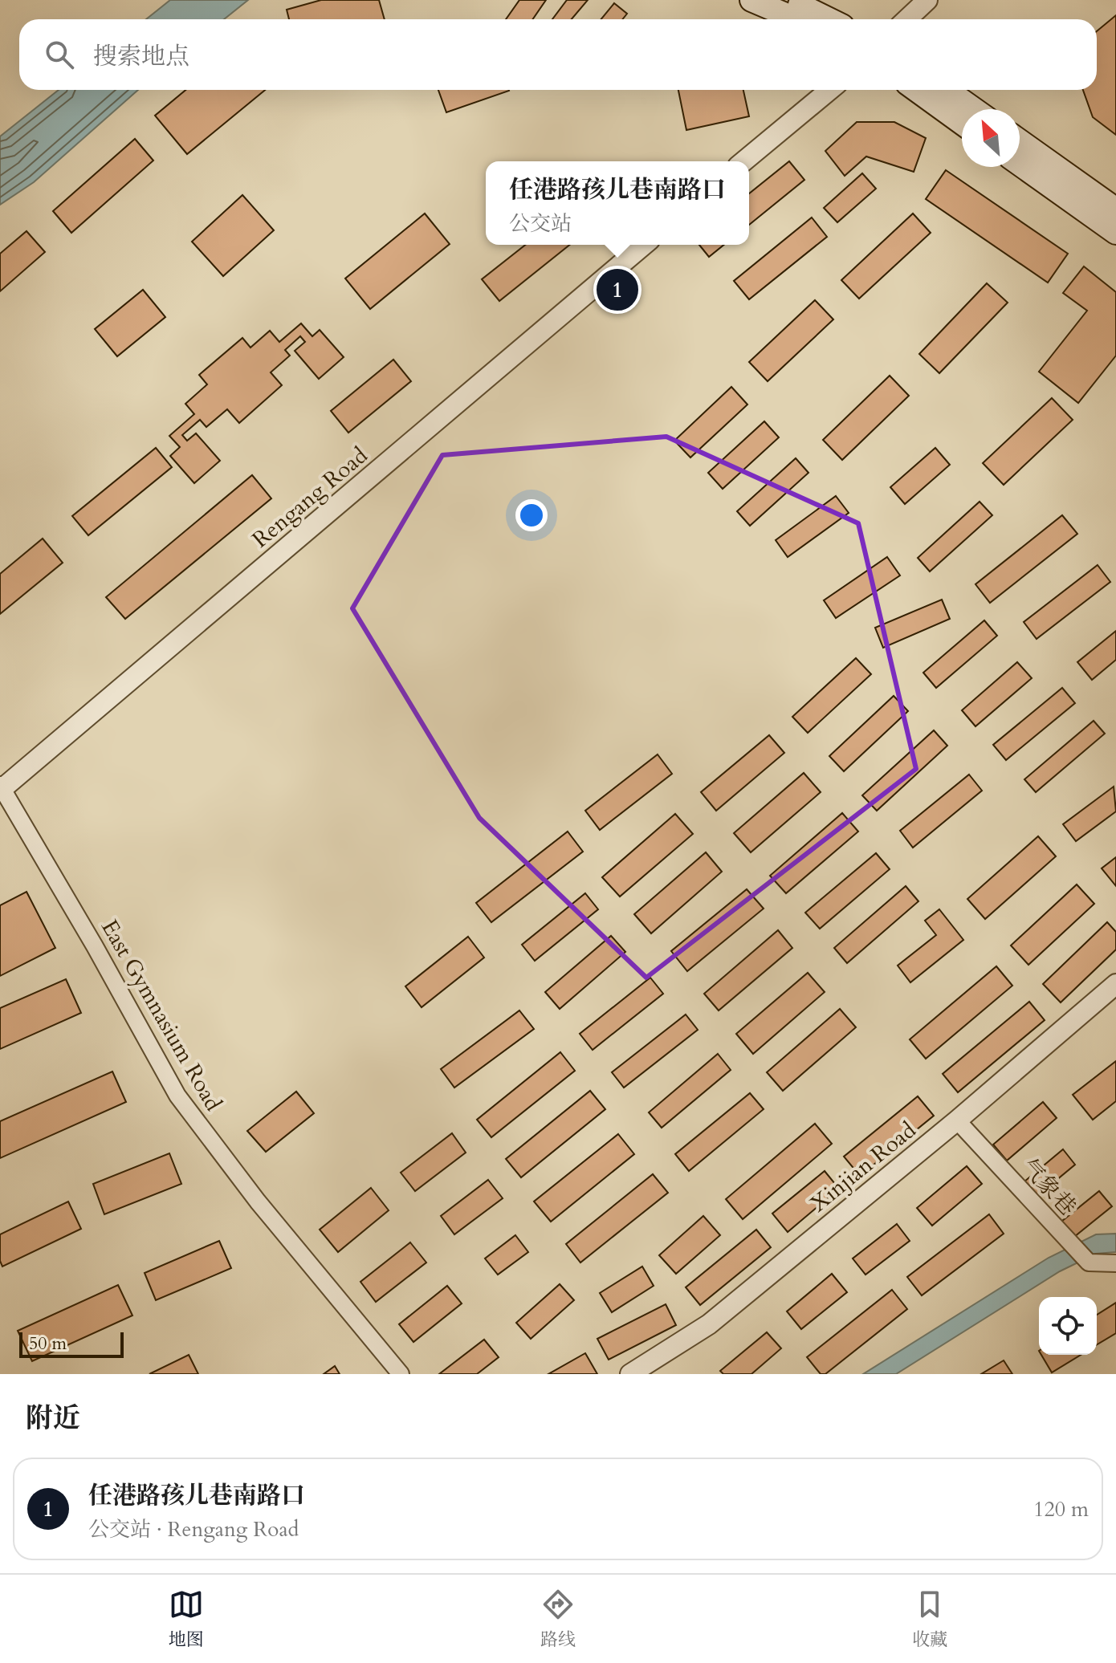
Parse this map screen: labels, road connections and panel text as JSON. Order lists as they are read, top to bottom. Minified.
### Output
{"streets":{"street":["Rengang Road","East Gymnasium Road","Xinjian Road","气象巷"]},"crossings":[["Rengang Road","East Gymnasium Road"],["Xinjian Road","气象巷"]],"scale_bar":"50 m","north":"top left","page":{"search":"搜索地点","popup":["任港路孩儿巷南路口","公交站"],"pins":"1","scale":"50 m","heading":"附近","list":[{"mark":"1","name":"任港路孩儿巷南路口","note":"公交站 · Rengang Road","value":"120 m"}],"nav":["地图","路线","收藏"]}}
